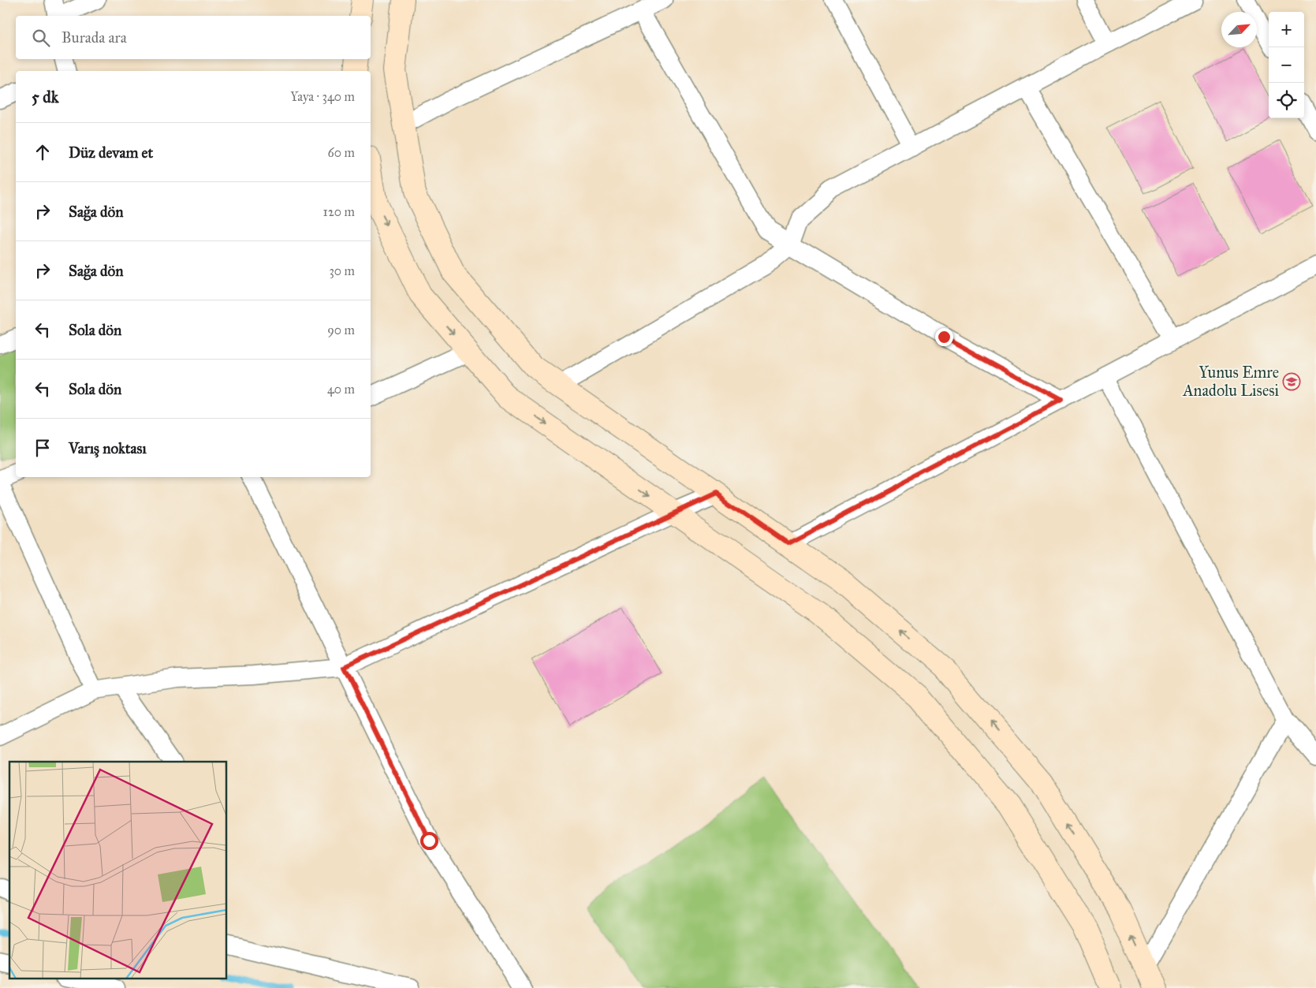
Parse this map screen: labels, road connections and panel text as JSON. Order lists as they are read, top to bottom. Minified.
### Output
{"places":{"school or university":["Yunus Emre Anadolu Lisesi"]},"north":"top right","page":{"map_buttons":["+","−"],"search":"Burada ara","heading":["5 dk","Yaya · 340 m"],"list":[["Düz devam et","60 m"],["Sağa dön","120 m"],["Sağa dön","30 m"],["Sola dön","90 m"],["Sola dön","40 m"],"Varış noktası"]}}
